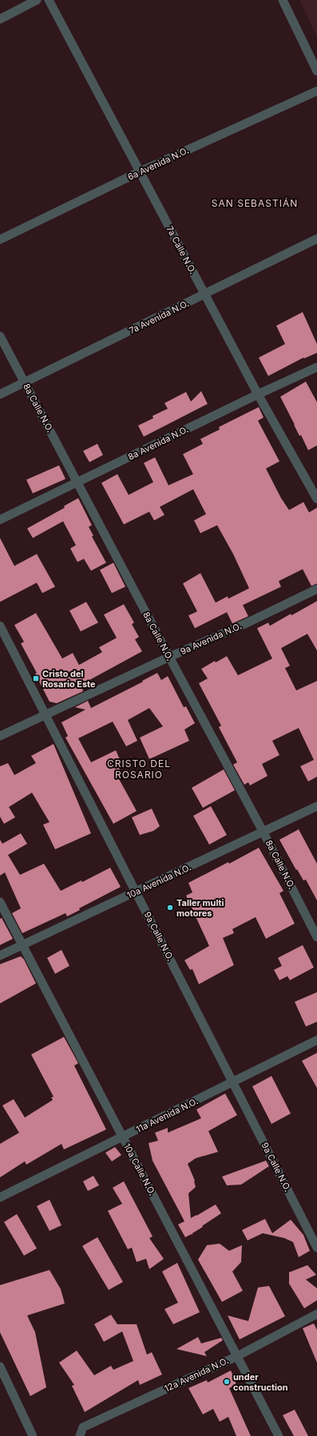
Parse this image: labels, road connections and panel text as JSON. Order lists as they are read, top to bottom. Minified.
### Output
{"streets":{"street":["6a Avenida N.O.","7a Calle N.O.","7a Avenida N.O.","8a Calle N.O.","8a Avenida N.O.","9a Avenida N.O.","10a Avenida N.O.","9a Calle N.O.","11a Avenida N.O.","10a Calle N.O.","12a Avenida N.O."]},"crossings":[["6a Avenida N.O.","7a Calle N.O."],["7a Calle N.O.","7a Avenida N.O."],["7a Calle N.O.","8a Avenida N.O."],["7a Avenida N.O.","8a Calle N.O."],["8a Calle N.O.","8a Avenida N.O."],["8a Calle N.O.","9a Avenida N.O."],["8a Calle N.O.","10a Avenida N.O."],["9a Avenida N.O.","9a Calle N.O."],["10a Avenida N.O.","9a Calle N.O."],["10a Avenida N.O.","10a Calle N.O."],["9a Calle N.O.","11a Avenida N.O."],["11a Avenida N.O.","10a Calle N.O."],["10a Calle N.O.","12a Avenida N.O."]],"districts":["SAN SEBASTIÁN","CRISTO DEL ROSARIO"],"places":{"transit":["Cristo del Rosario Este"],"other":["Taller multi motores","under construction"]}}
